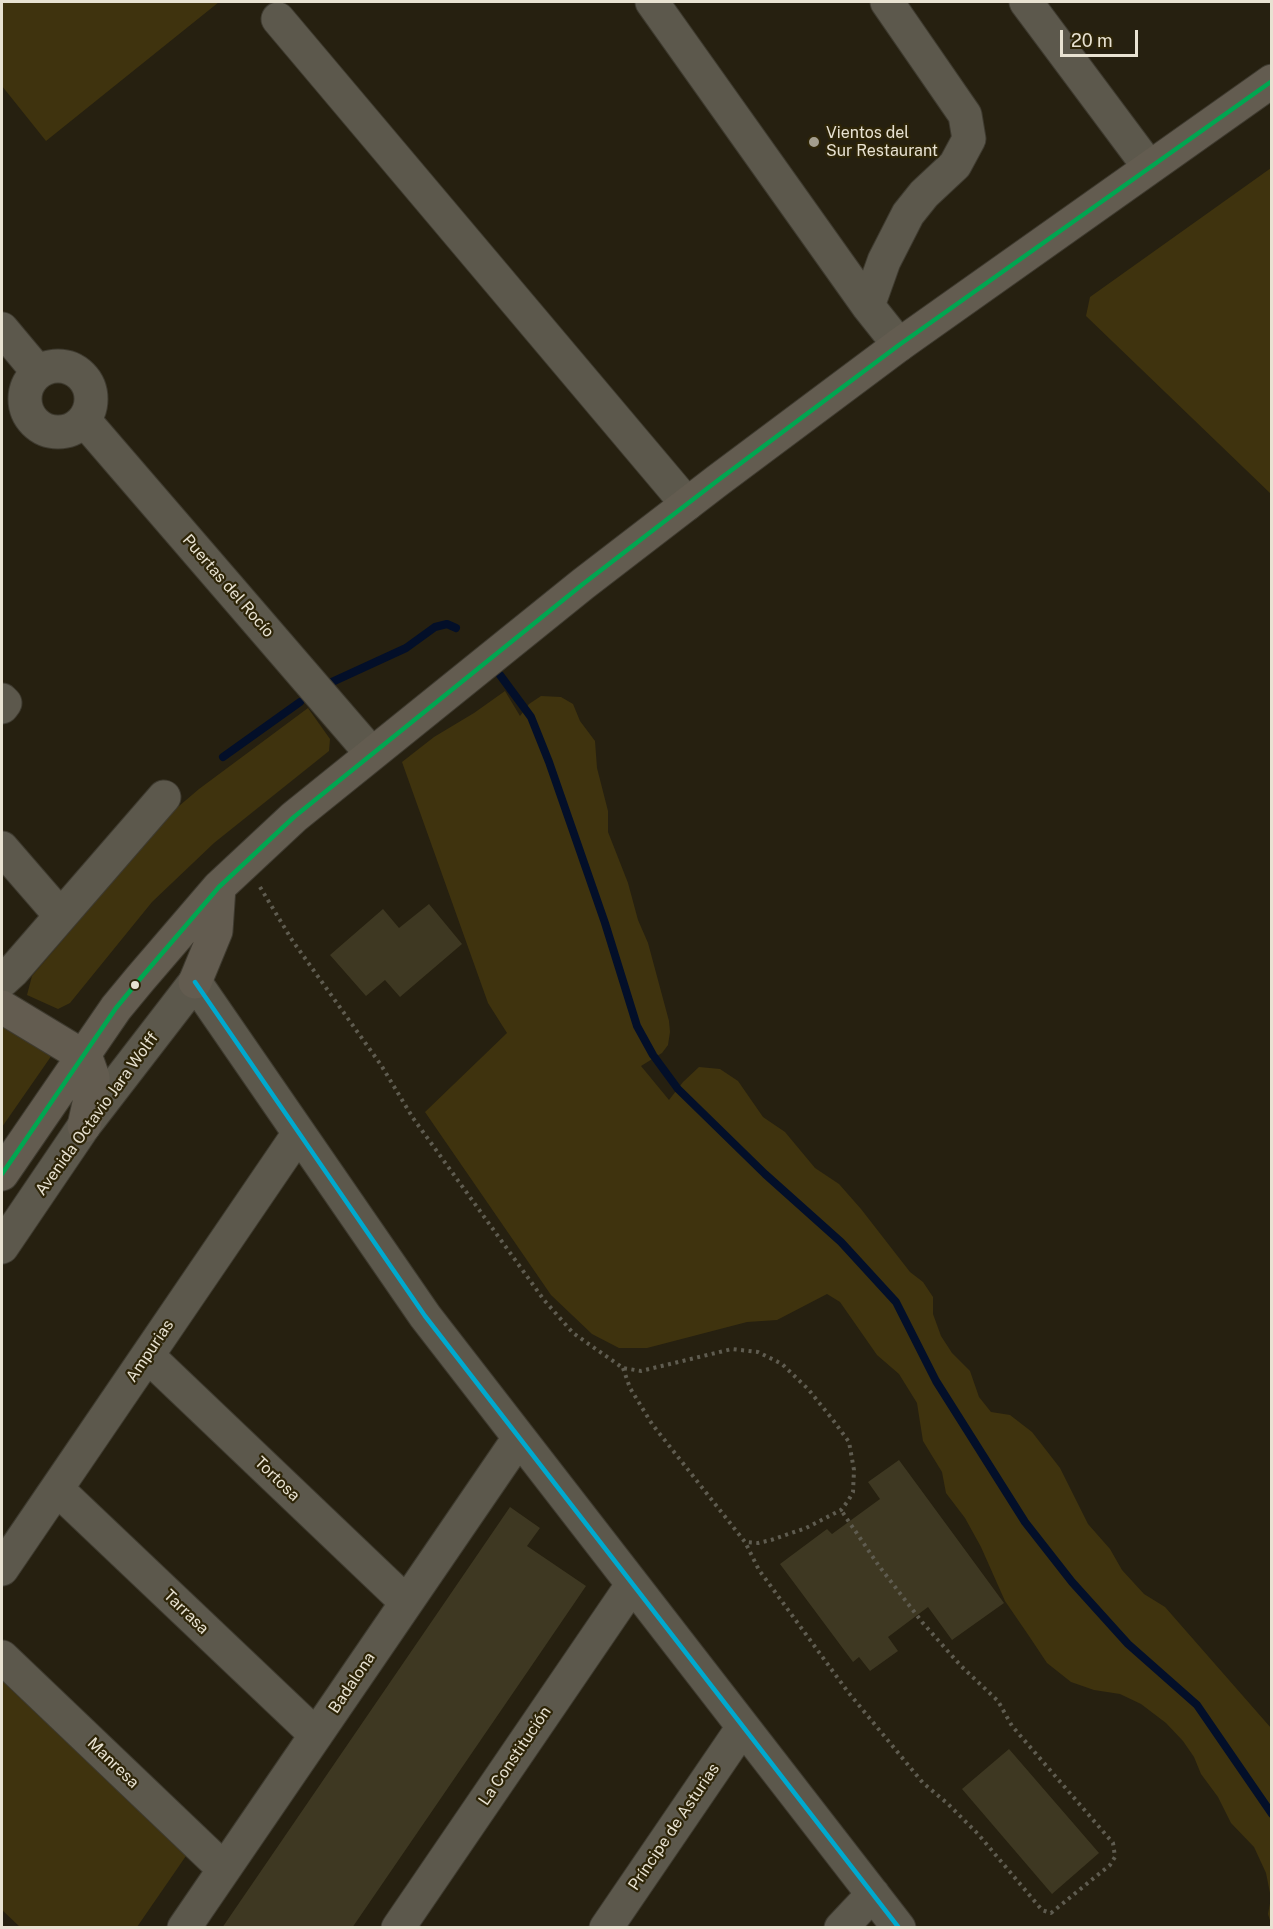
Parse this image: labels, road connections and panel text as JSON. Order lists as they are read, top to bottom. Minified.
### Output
{"streets":{"street":["Puertas del Rocío","Avenida Octavio Jara Wolff","Ampurias","Tortosa","Tarrasa","Badalona","La Constitución","Manresa","Príncipe de Asturias"]},"crossings":[["Ampurias","Tortosa"],["Ampurias","Tarrasa"],["Tortosa","Badalona"],["Tarrasa","Badalona"],["Badalona","Manresa"]],"places":["Vientos del Sur Restaurant"],"scale_bar":"20 m"}
